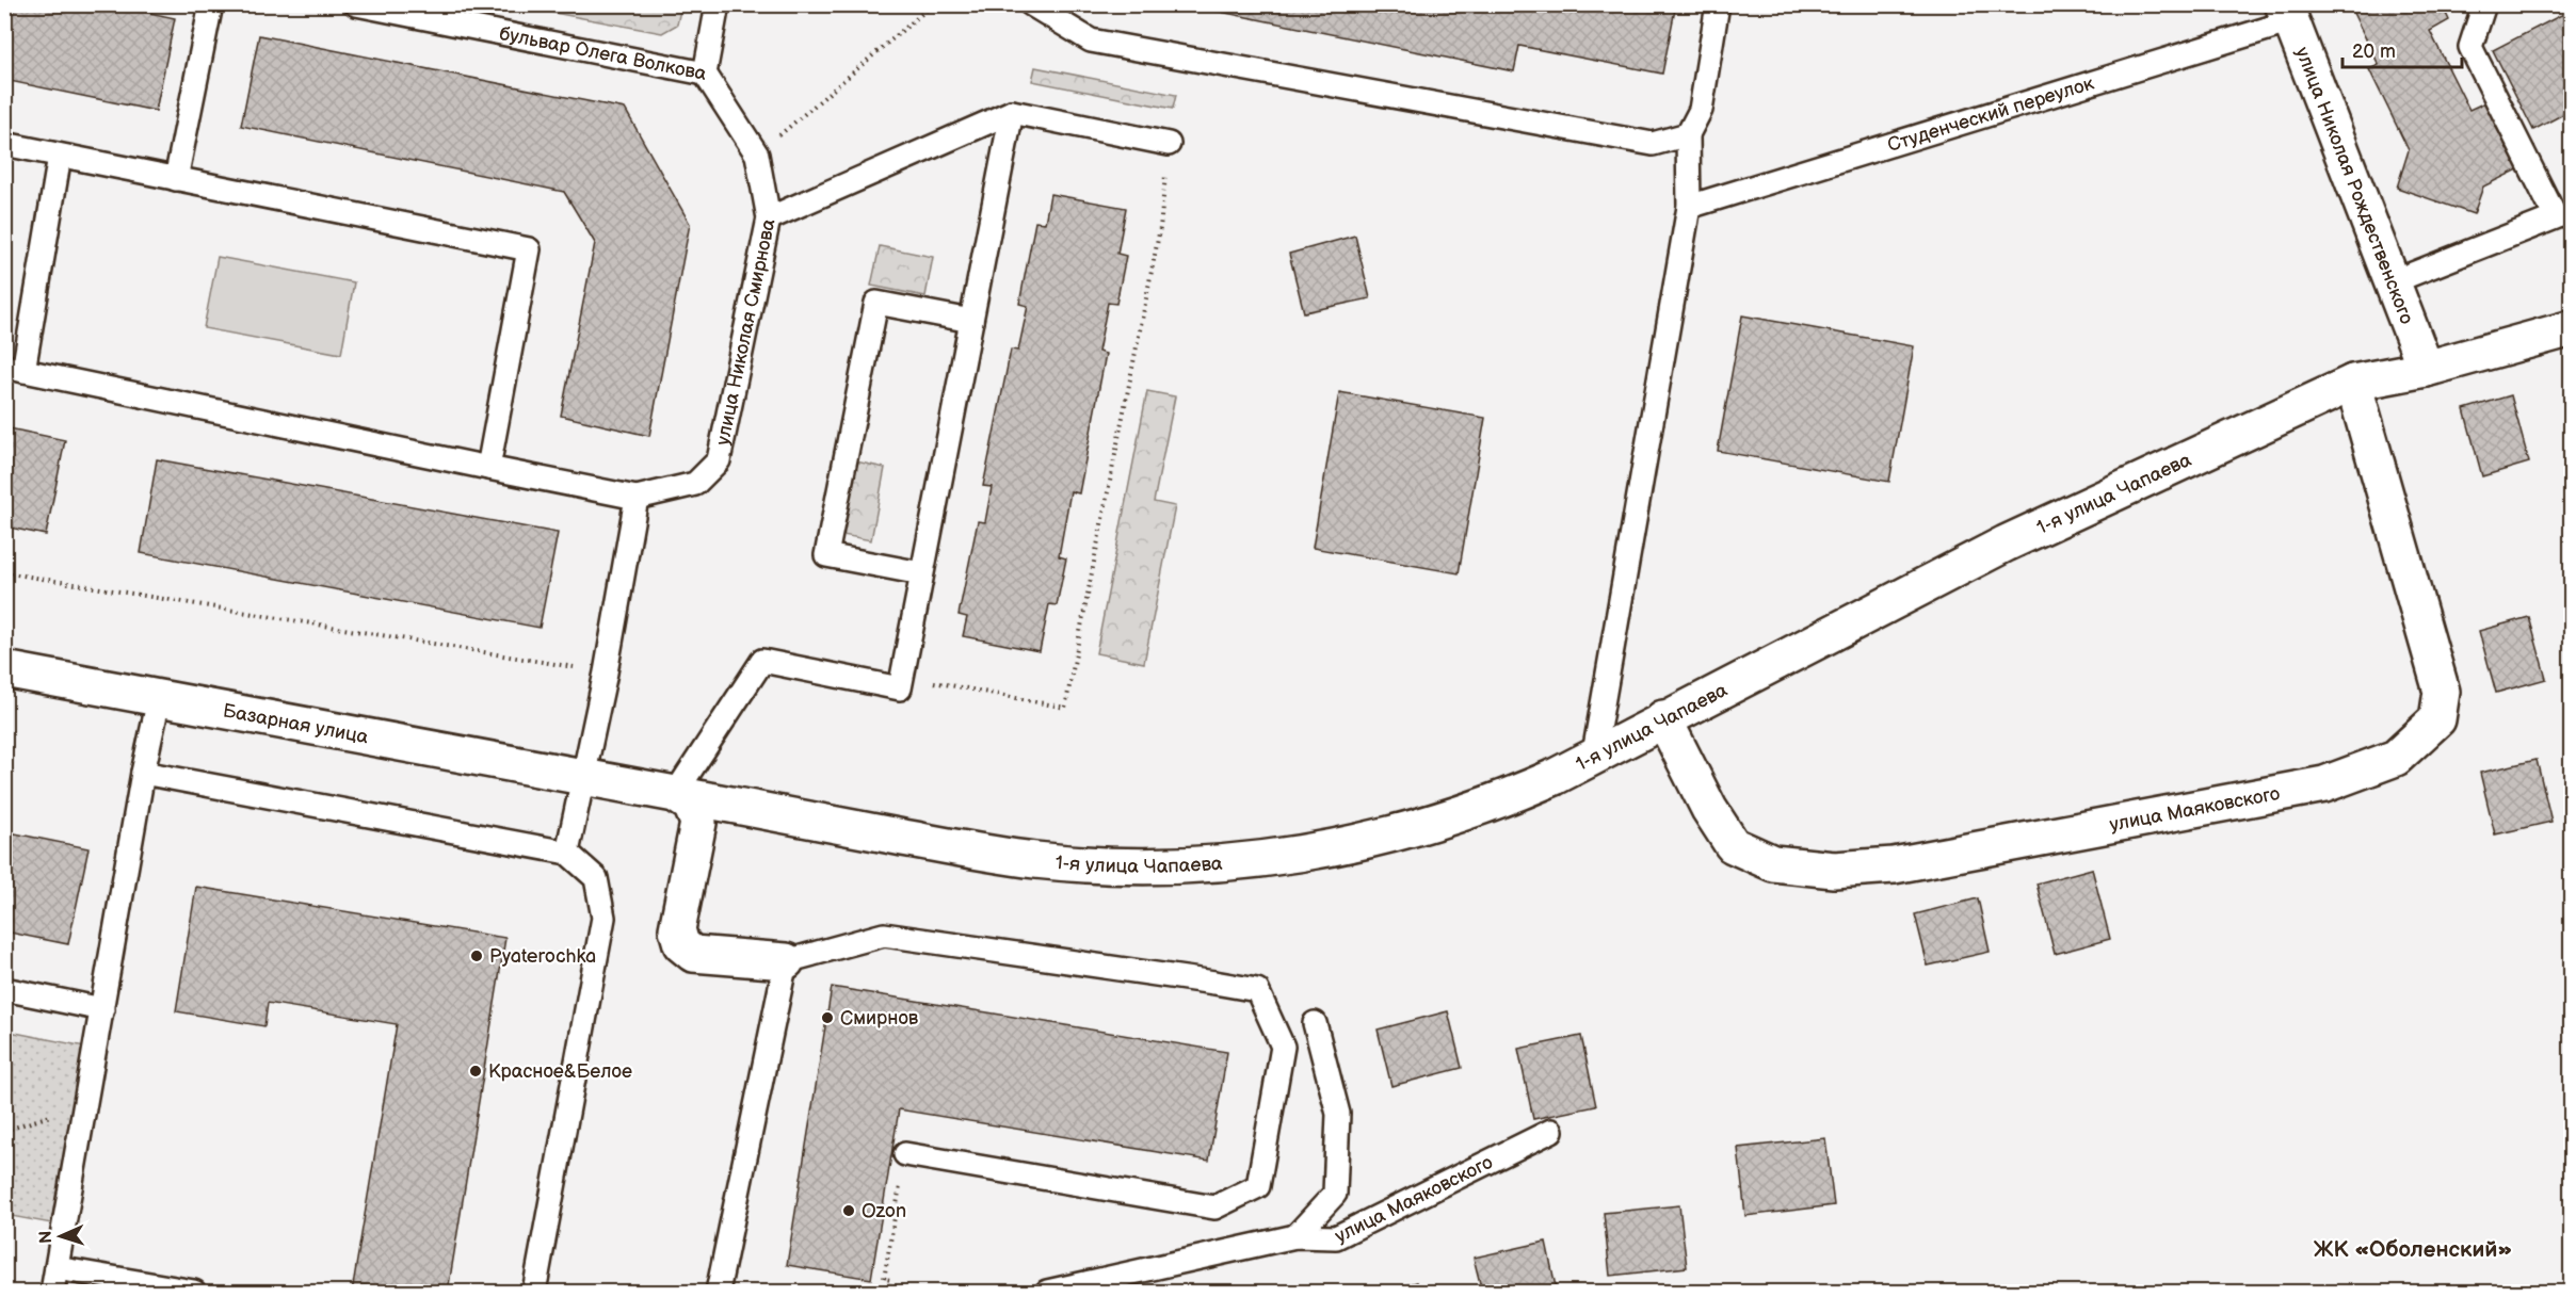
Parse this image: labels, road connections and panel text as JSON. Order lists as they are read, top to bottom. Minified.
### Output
{"streets":{"street":["улица Николая Рождественского","1-я улица Чапаева","Базарная улица","улица Маяковского"],"lane":["бульвар Олега Волкова","Студенческий переулок","улица Николая Смирнова"]},"crossings":[["бульвар Олега Волкова","улица Николая Смирнова"],["Студенческий переулок","улица Николая Рождественского"],["улица Николая Рождественского","1-я улица Чапаева"],["1-я улица Чапаева","Базарная улица"],["1-я улица Чапаева","улица Маяковского"]],"districts":["ЖК «Оболенский»"],"places":["Pyaterochka","Смирнов","Красное&Белое","Ozon"],"scale_bar":"20 m","north":"left"}
